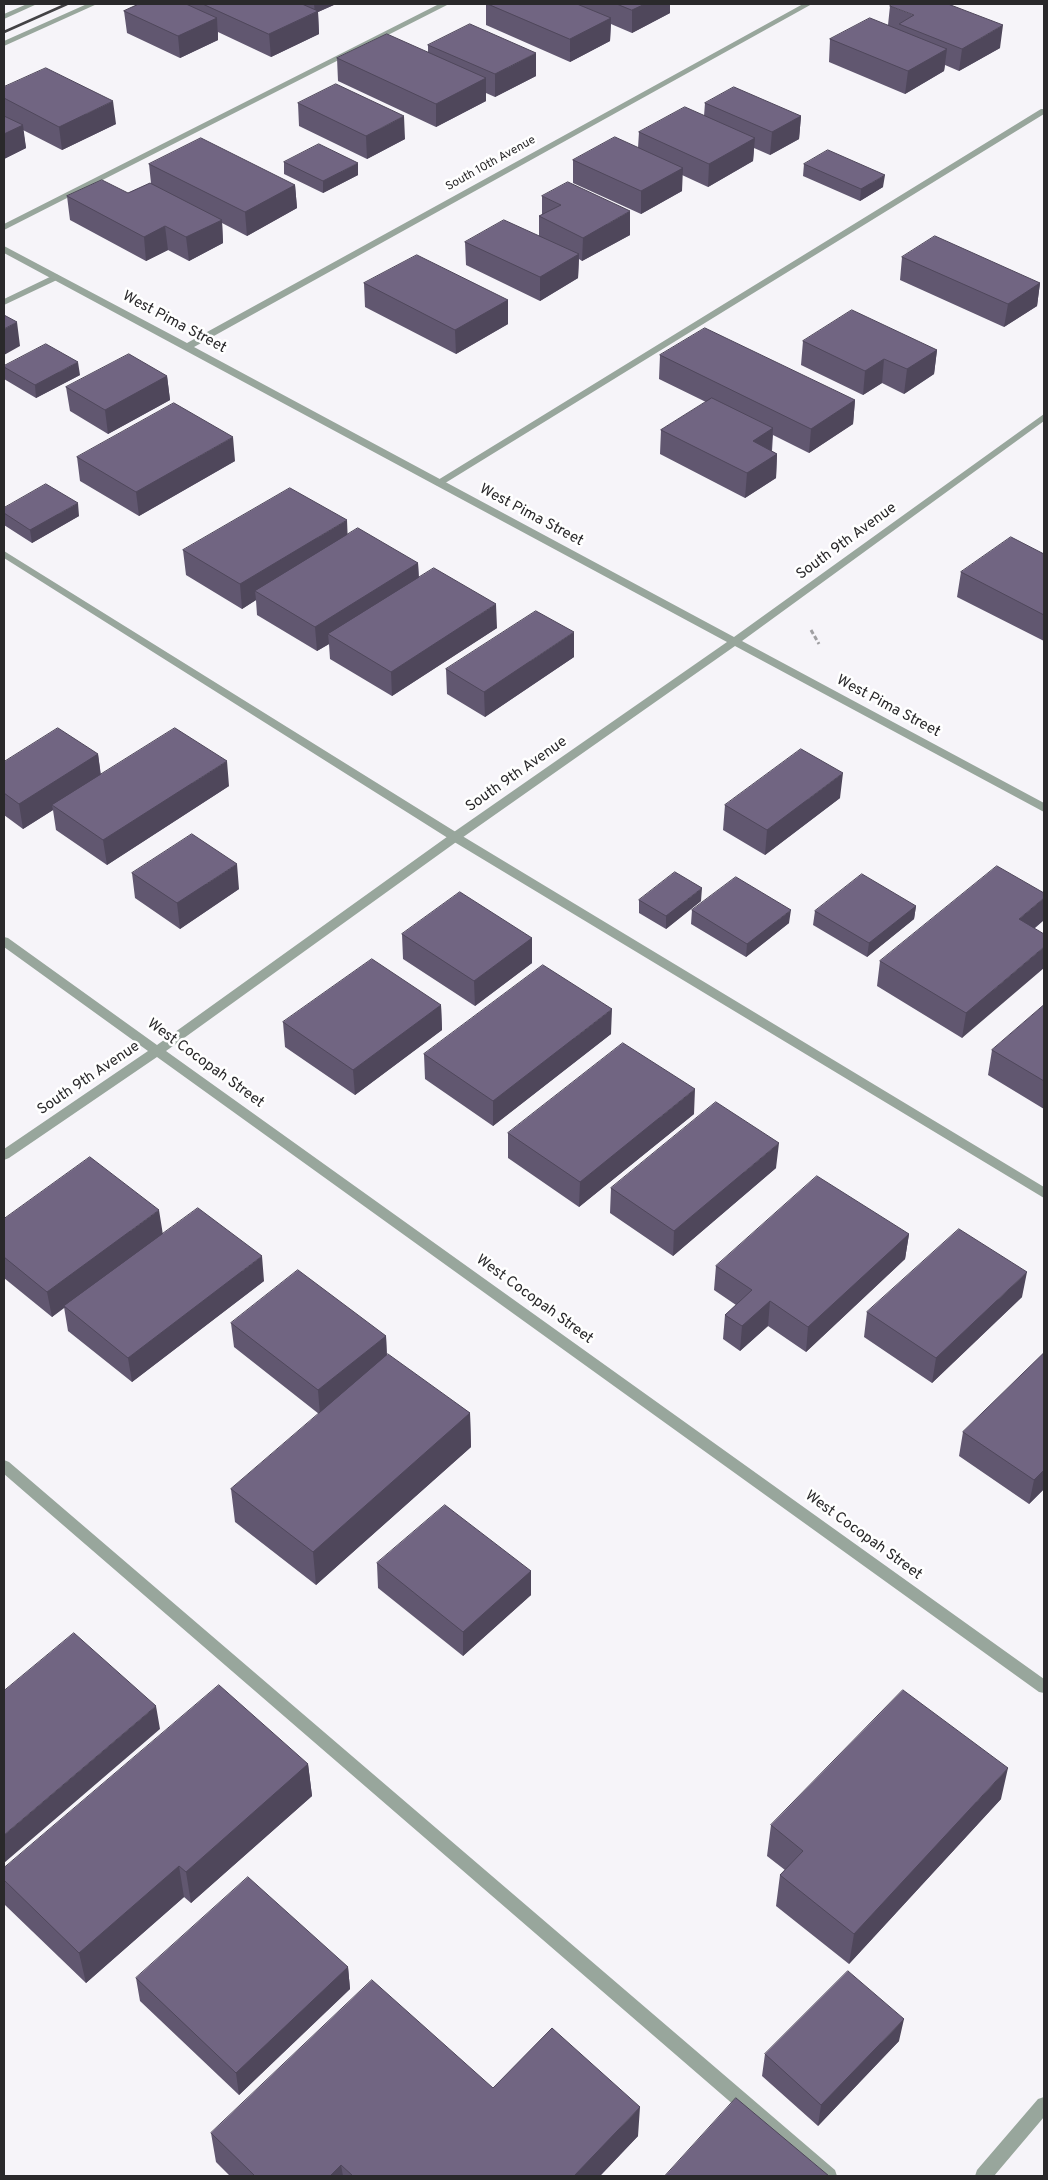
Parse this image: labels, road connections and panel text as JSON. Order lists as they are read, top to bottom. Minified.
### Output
{"streets":{"street":["South 10th Avenue","West Pima Street","South 9th Avenue","West Cocopah Street"]},"crossings":[["South 10th Avenue","West Pima Street"],["West Pima Street","South 9th Avenue"],["South 9th Avenue","West Cocopah Street"]]}
